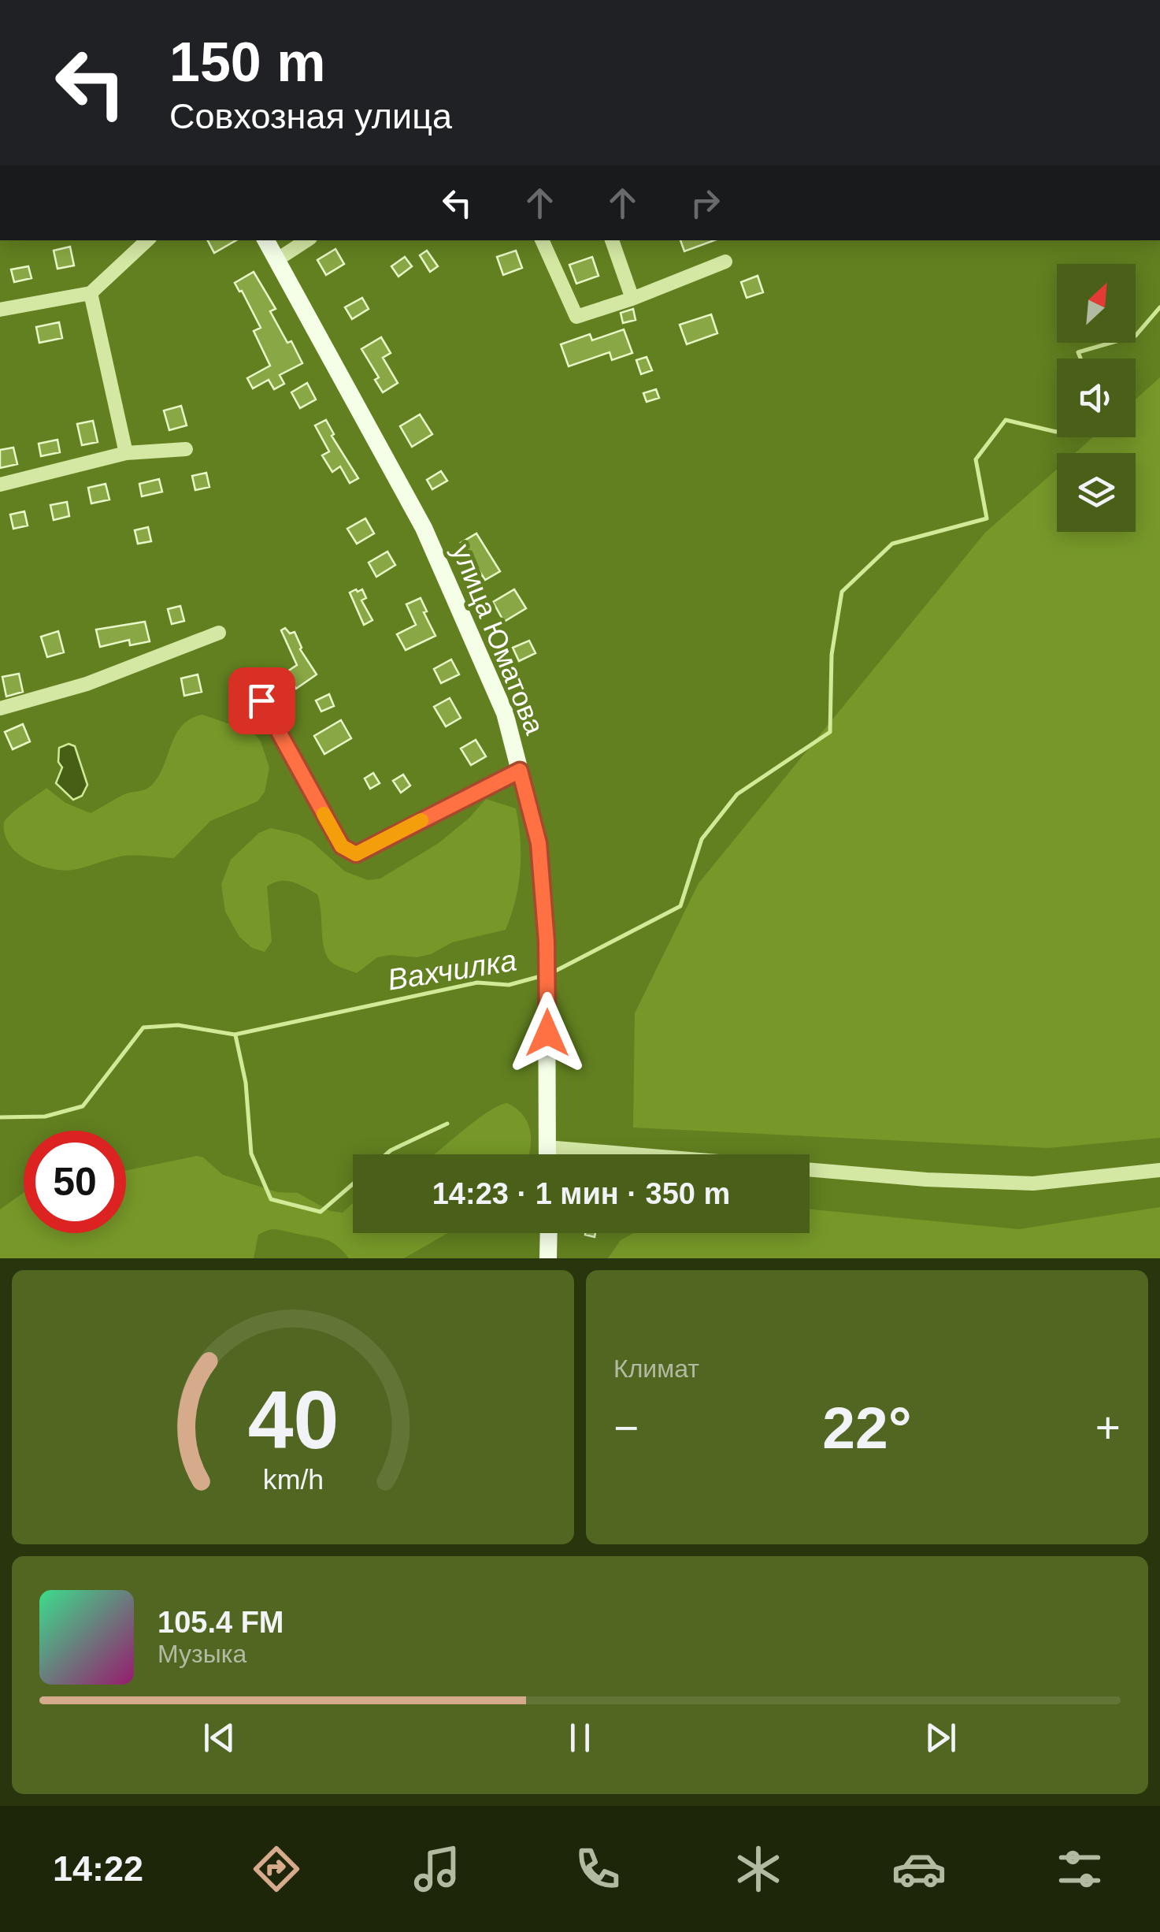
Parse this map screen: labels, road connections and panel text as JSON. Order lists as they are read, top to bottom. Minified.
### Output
{"streets":{"main road":["улица Юматова"]},"water":["Вахчилка"],"north":"top right","page":{"turn":["150 m","Совхозная улица"],"limit":"50","trip":"14:23 · 1 мин · 350 m","tile":"Климат","heat":["−","22°","+"],"song":["105.4 FM","Музыка"],"tabs":"14:22","gauge":["40","km/h"]}}
